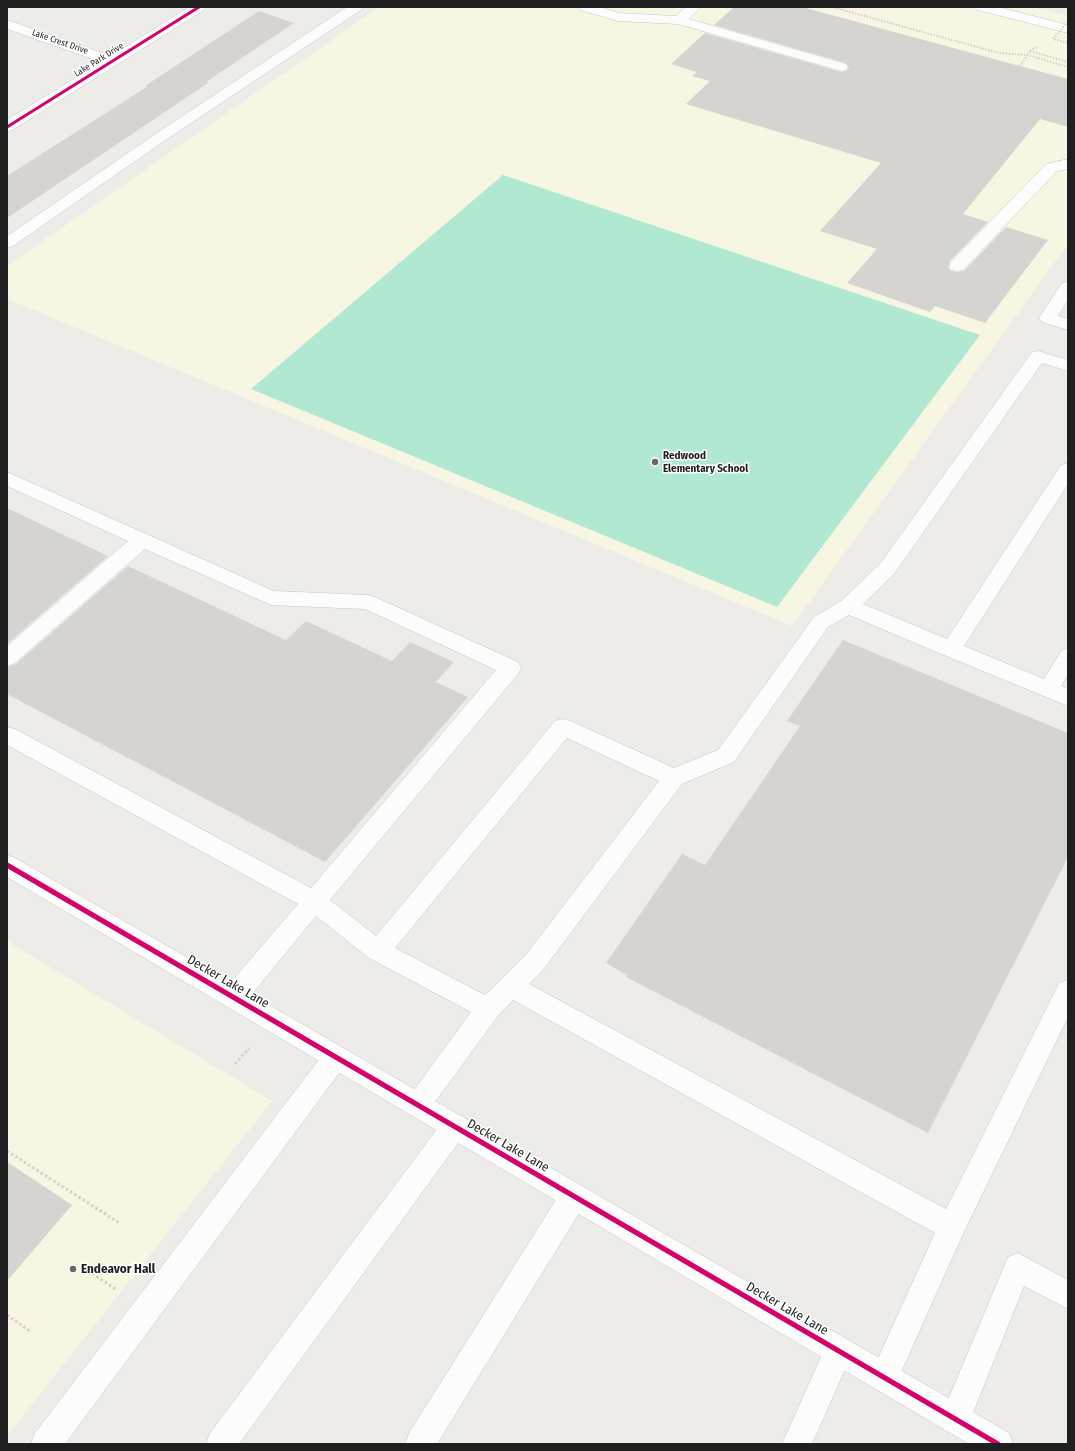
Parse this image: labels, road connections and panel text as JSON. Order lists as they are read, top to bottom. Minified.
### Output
{"streets":{"street":["Lake Crest Drive","Lake Park Drive","Decker Lake Lane"]},"crossings":[["Lake Crest Drive","Lake Park Drive"]],"places":["Redwood Elementary School","Endeavor Hall"]}
